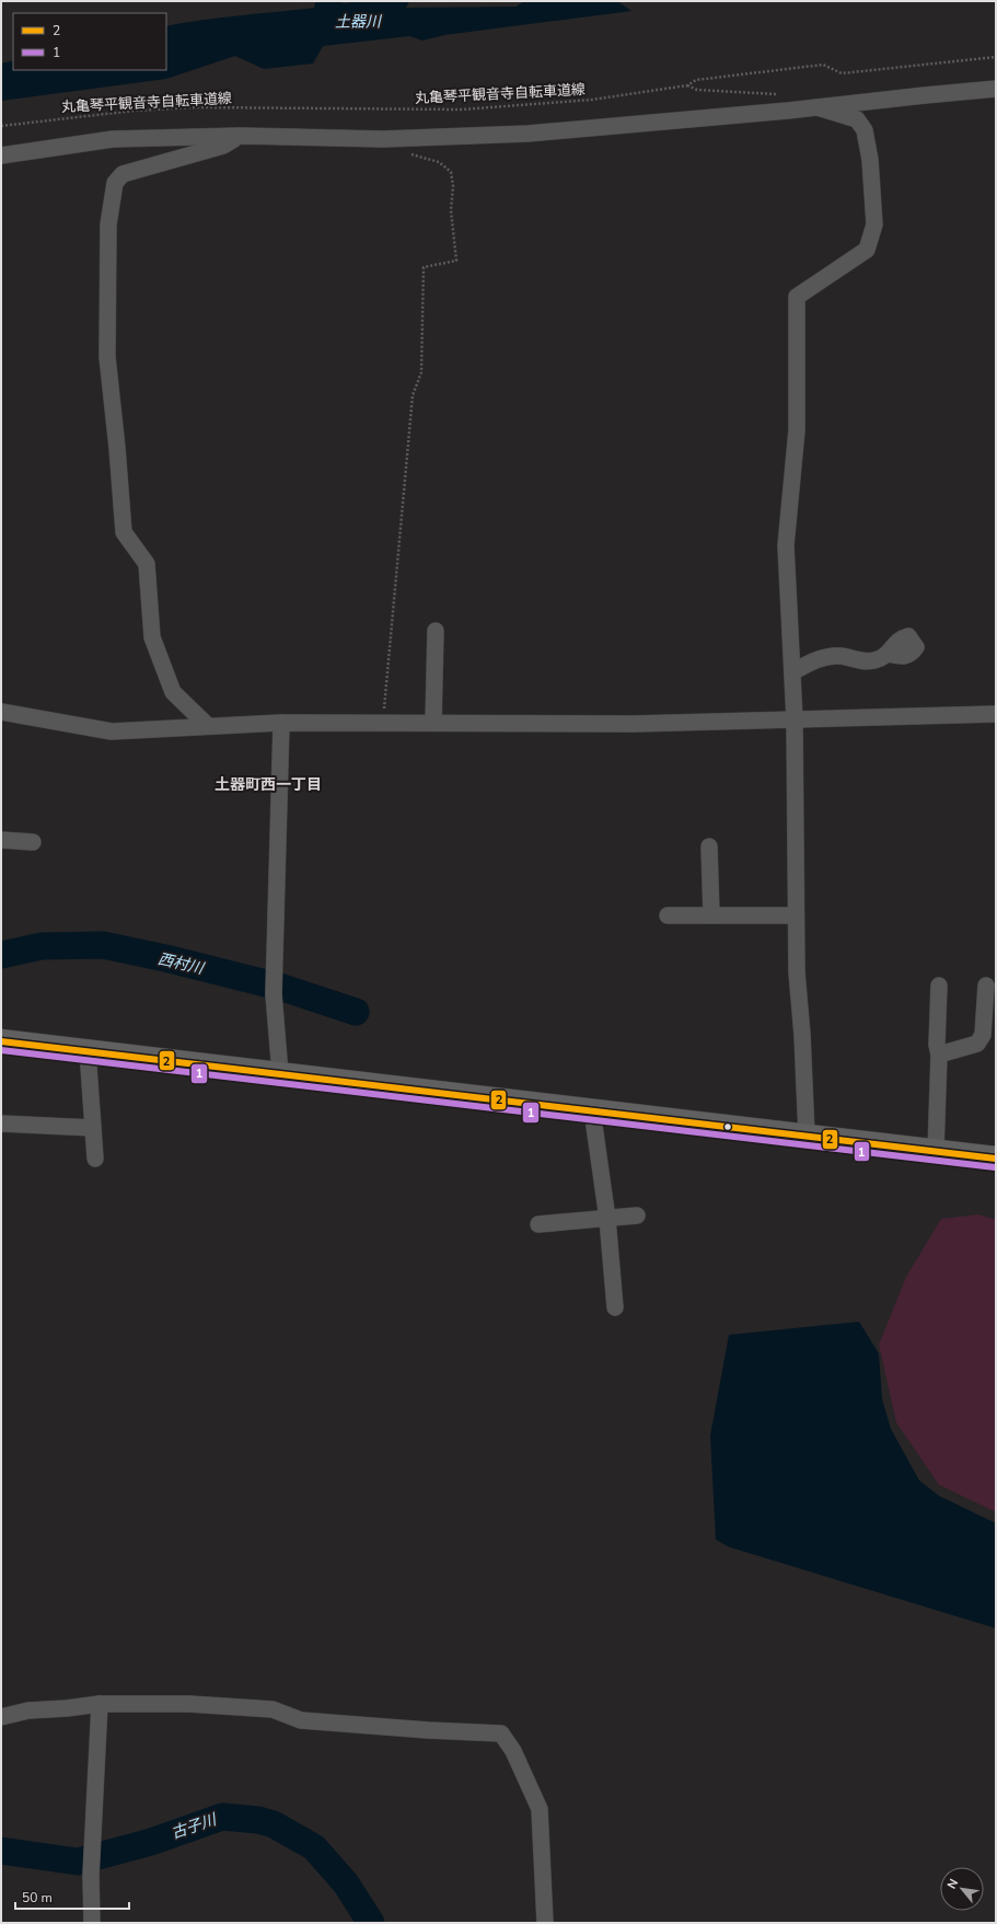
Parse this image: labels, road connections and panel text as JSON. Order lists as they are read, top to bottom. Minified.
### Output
{"streets":{"path":["丸亀琴平観音寺自転車道線"]},"districts":["土器町西一丁目"],"water":["土器川","西村川","古子川"],"lines":["transit line 2","transit line 1"],"legend":["2","1"],"scale_bar":"50 m","north":"top left"}
